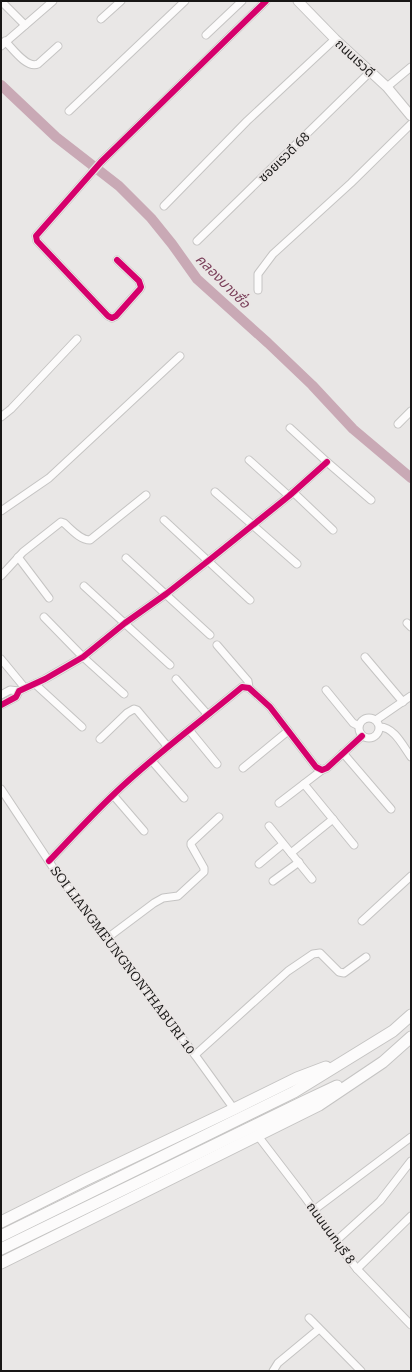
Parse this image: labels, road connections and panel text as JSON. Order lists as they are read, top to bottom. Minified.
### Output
{"streets":{"street":["ถนนเรวดี","ซอยเรวดี 68","SOI LIANGMEUNGNONTHABURI 10","ถนนนนทบุรี 8"]},"crossings":[["ถนนเรวดี","ซอยเรวดี 68"]],"water":["คลองบางซื่อ"]}
